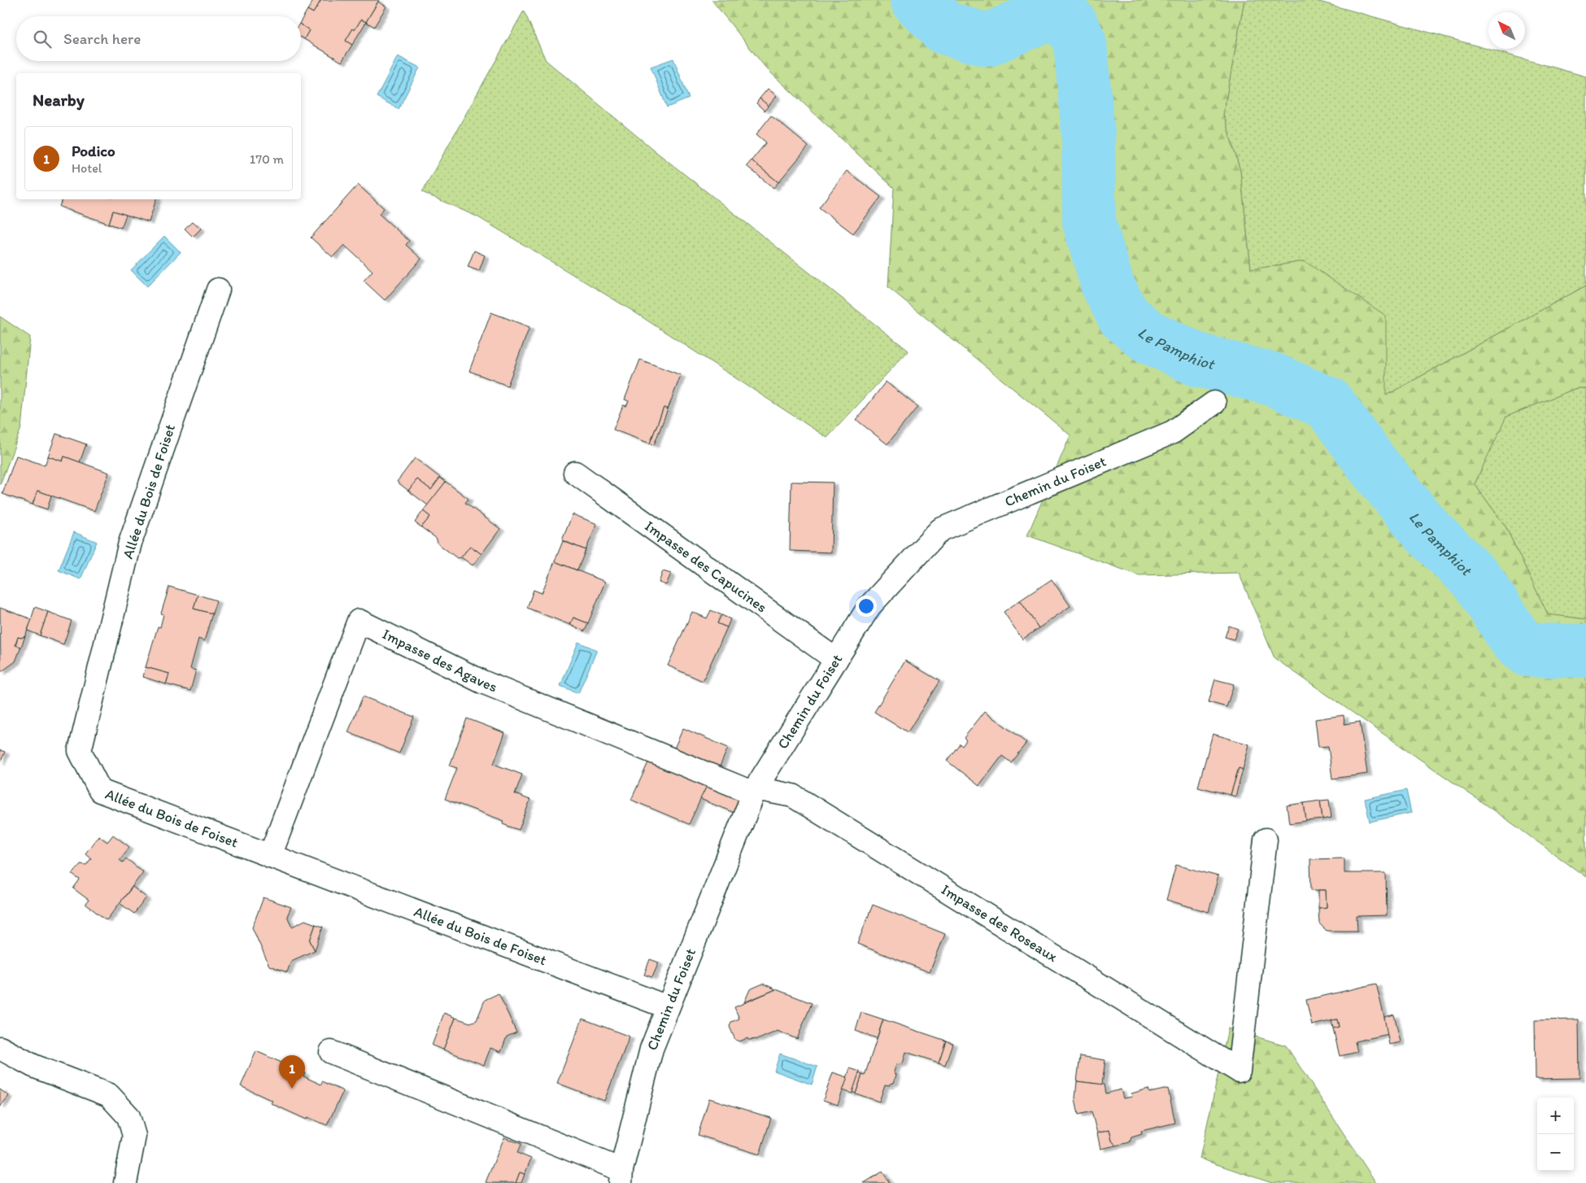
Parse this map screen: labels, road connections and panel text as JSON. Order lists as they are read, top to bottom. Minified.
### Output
{"streets":{"street":["Chemin du Foiset","Allée du Bois de Foiset","Impasse des Capucines","Impasse des Agaves","Impasse des Roseaux"]},"crossings":[["Chemin du Foiset","Allée du Bois de Foiset"],["Chemin du Foiset","Impasse des Capucines"],["Chemin du Foiset","Impasse des Agaves"],["Chemin du Foiset","Impasse des Roseaux"],["Allée du Bois de Foiset","Impasse des Agaves"],["Impasse des Agaves","Impasse des Roseaux"]],"water":["Le Pamphiot"],"north":"top left","page":{"search":"Search here","heading":"Nearby","list":[{"mark":"1","name":"Podico","note":"Hotel","value":"170 m"}],"pins":"1","map_buttons":["+","−"]}}
